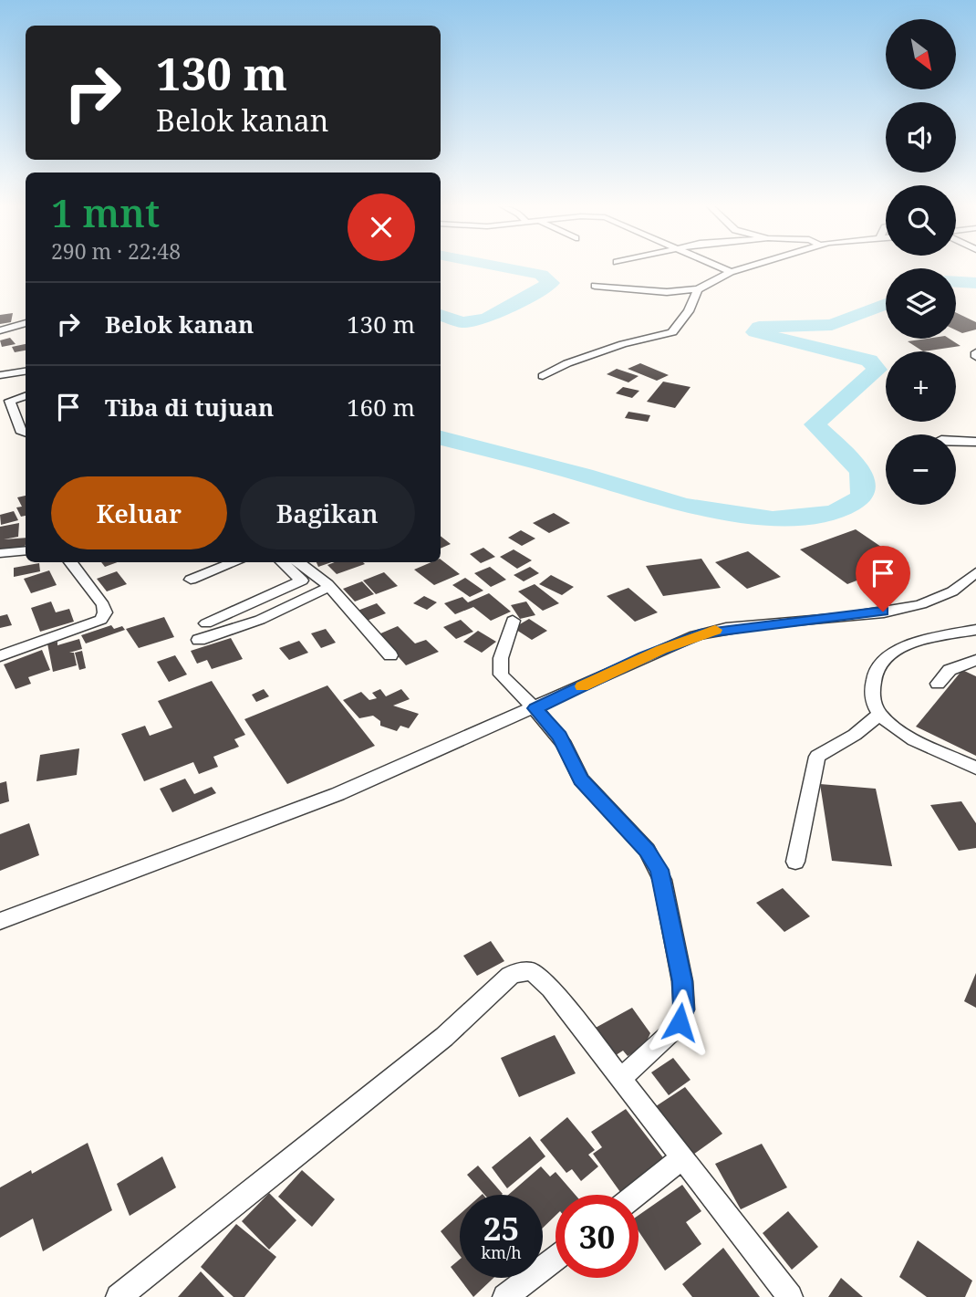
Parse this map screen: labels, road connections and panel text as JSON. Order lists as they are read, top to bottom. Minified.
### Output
{"north":"bottom right","page":{"map_buttons":["+","−"],"turn":["130 m","Belok kanan"],"heading":["1 mnt","290 m · 22:48"],"list":[{"name":"Belok kanan","value":"130 m"},{"name":"Tiba di tujuan","value":"160 m"}],"buttons":["Keluar","Bagikan"],"speed":"25 km/h","limit":"30"}}
